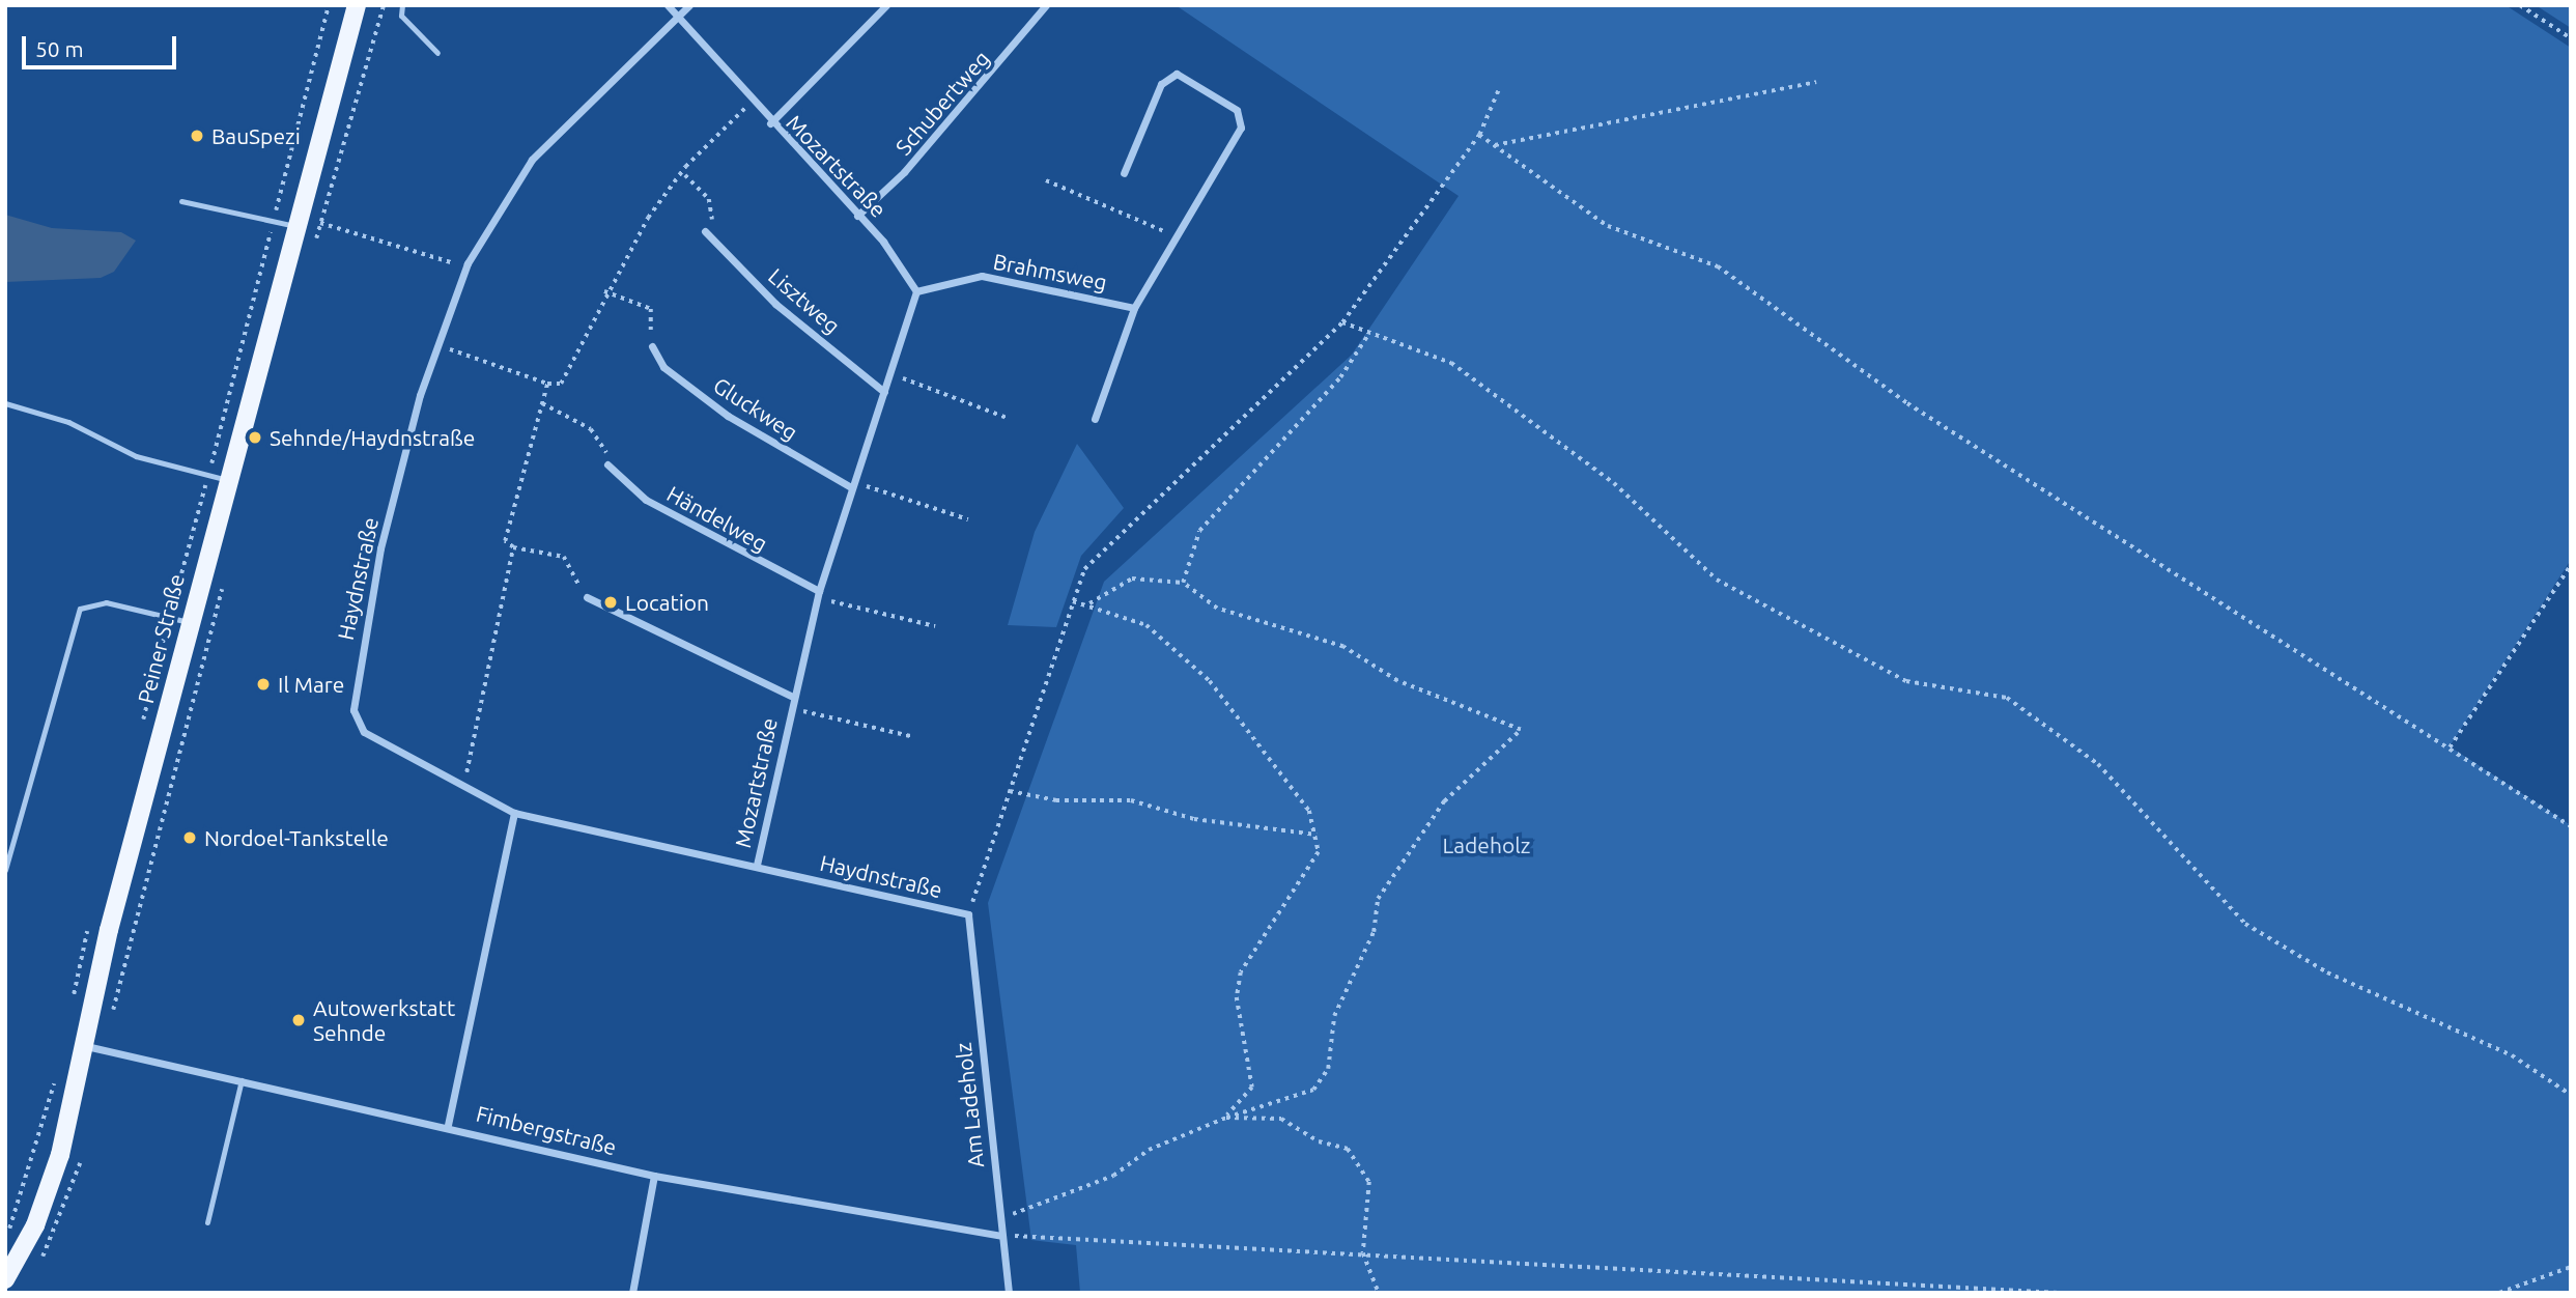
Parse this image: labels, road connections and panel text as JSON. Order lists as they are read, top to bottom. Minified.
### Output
{"streets":{"main road":["Peiner Straße"],"street":["Schubertweg","Mozartstraße","Brahmsweg","Lisztweg","Gluckweg","Händelweg","Haydnstraße","Am Ladeholz","Fimbergstraße"]},"crossings":[["Schubertweg","Mozartstraße"],["Mozartstraße","Brahmsweg"],["Mozartstraße","Lisztweg"],["Mozartstraße","Gluckweg"],["Mozartstraße","Händelweg"],["Mozartstraße","Haydnstraße"],["Haydnstraße","Am Ladeholz"],["Peiner Straße","Fimbergstraße"],["Am Ladeholz","Fimbergstraße"]],"parks":["Ladeholz"],"places":["BauSpezi","Sehnde/Haydnstraße","Location","Il Mare","Nordoel-Tankstelle","Autowerkstatt Sehnde"],"scale_bar":"50 m"}
